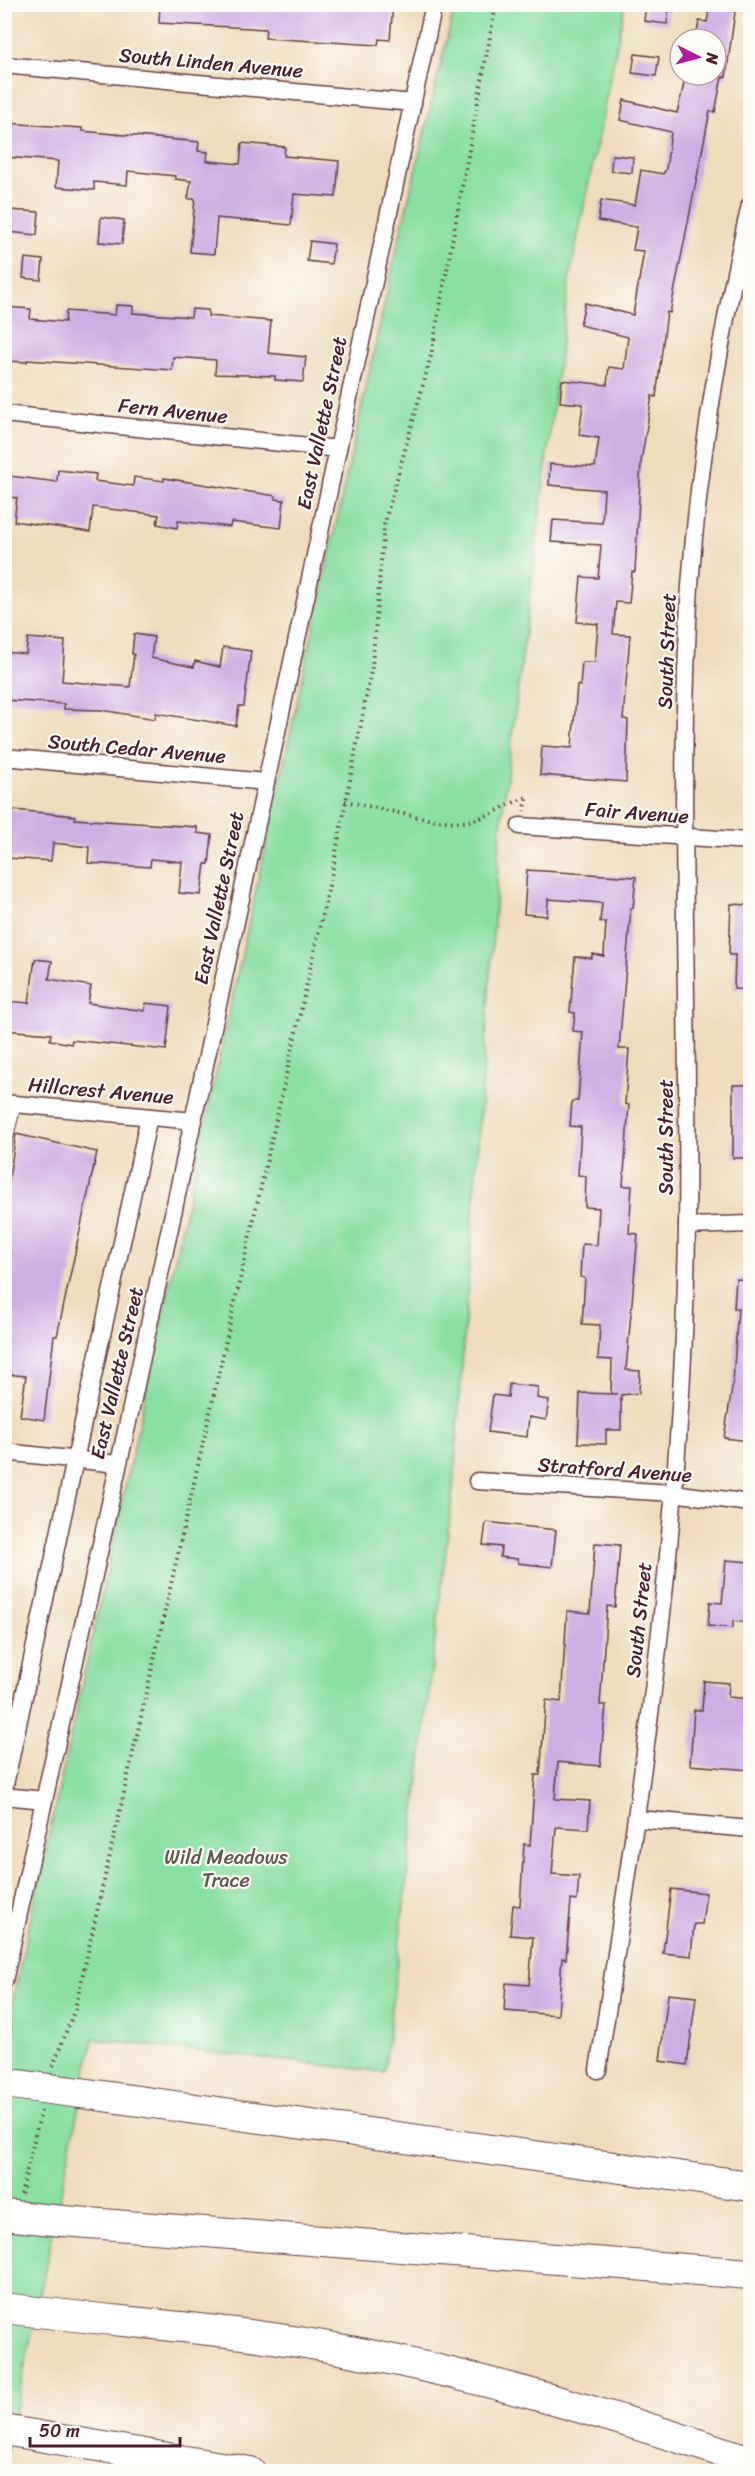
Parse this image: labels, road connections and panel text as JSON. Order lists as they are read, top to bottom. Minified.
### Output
{"streets":{"street":["South Linden Avenue","Fern Avenue","East Vallette Street","South Street","South Cedar Avenue","Fair Avenue","Hillcrest Avenue","Stratford Avenue"]},"crossings":[["South Linden Avenue","East Vallette Street"],["Fern Avenue","East Vallette Street"],["East Vallette Street","South Cedar Avenue"],["East Vallette Street","Hillcrest Avenue"],["South Street","Fair Avenue"],["South Street","Stratford Avenue"]],"parks":["Wild Meadows Trace"],"scale_bar":"50 m","north":"right"}
